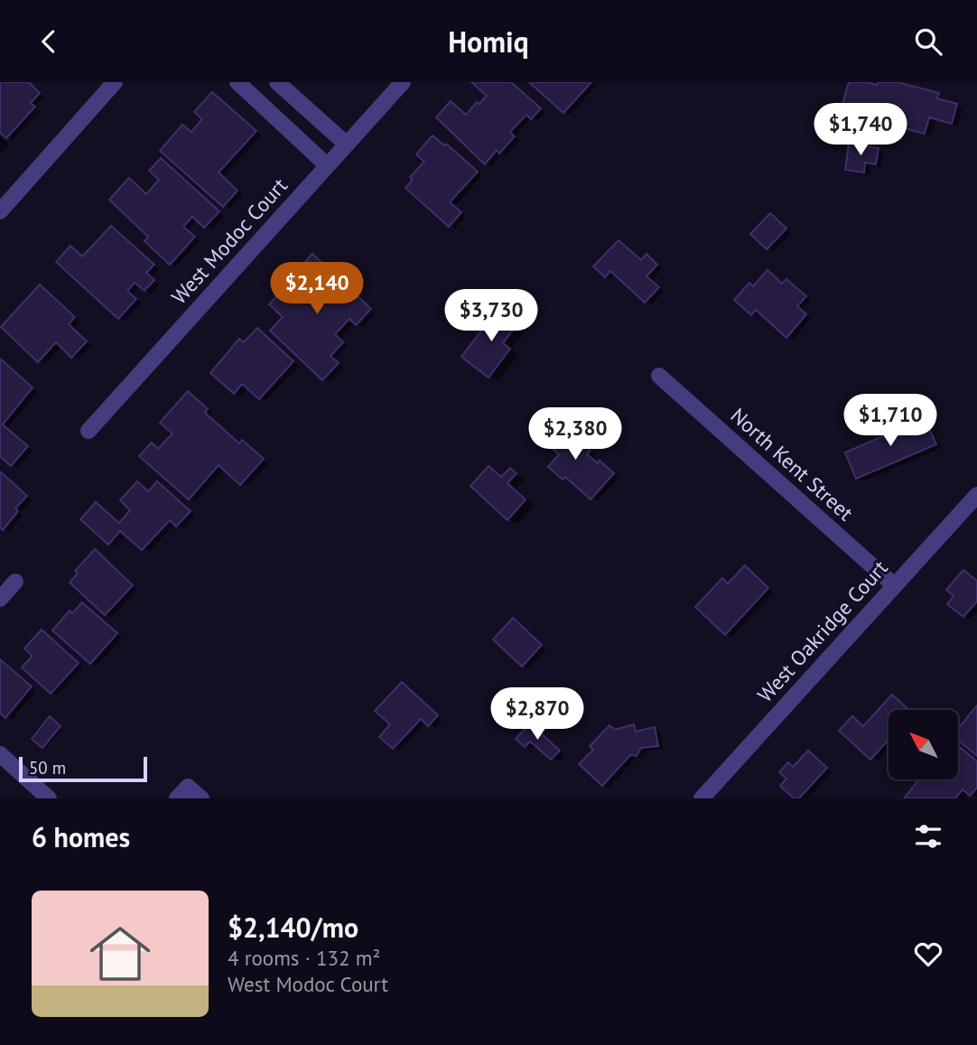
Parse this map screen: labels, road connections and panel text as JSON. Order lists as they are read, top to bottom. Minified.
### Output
{"streets":{"street":["West Modoc Court","North Kent Street","West Oakridge Court"]},"crossings":[["North Kent Street","West Oakridge Court"]],"scale_bar":"50 m","north":"top left","page":{"header":"Homiq","price":["$1,740","$2,140","$3,730","$1,710","$2,380","$2,870"],"scale":"50 m","heading":"6 homes","list":[{"name":"$2,140/mo","note":"4 rooms · 132 m² · West Modoc Court"}]}}
